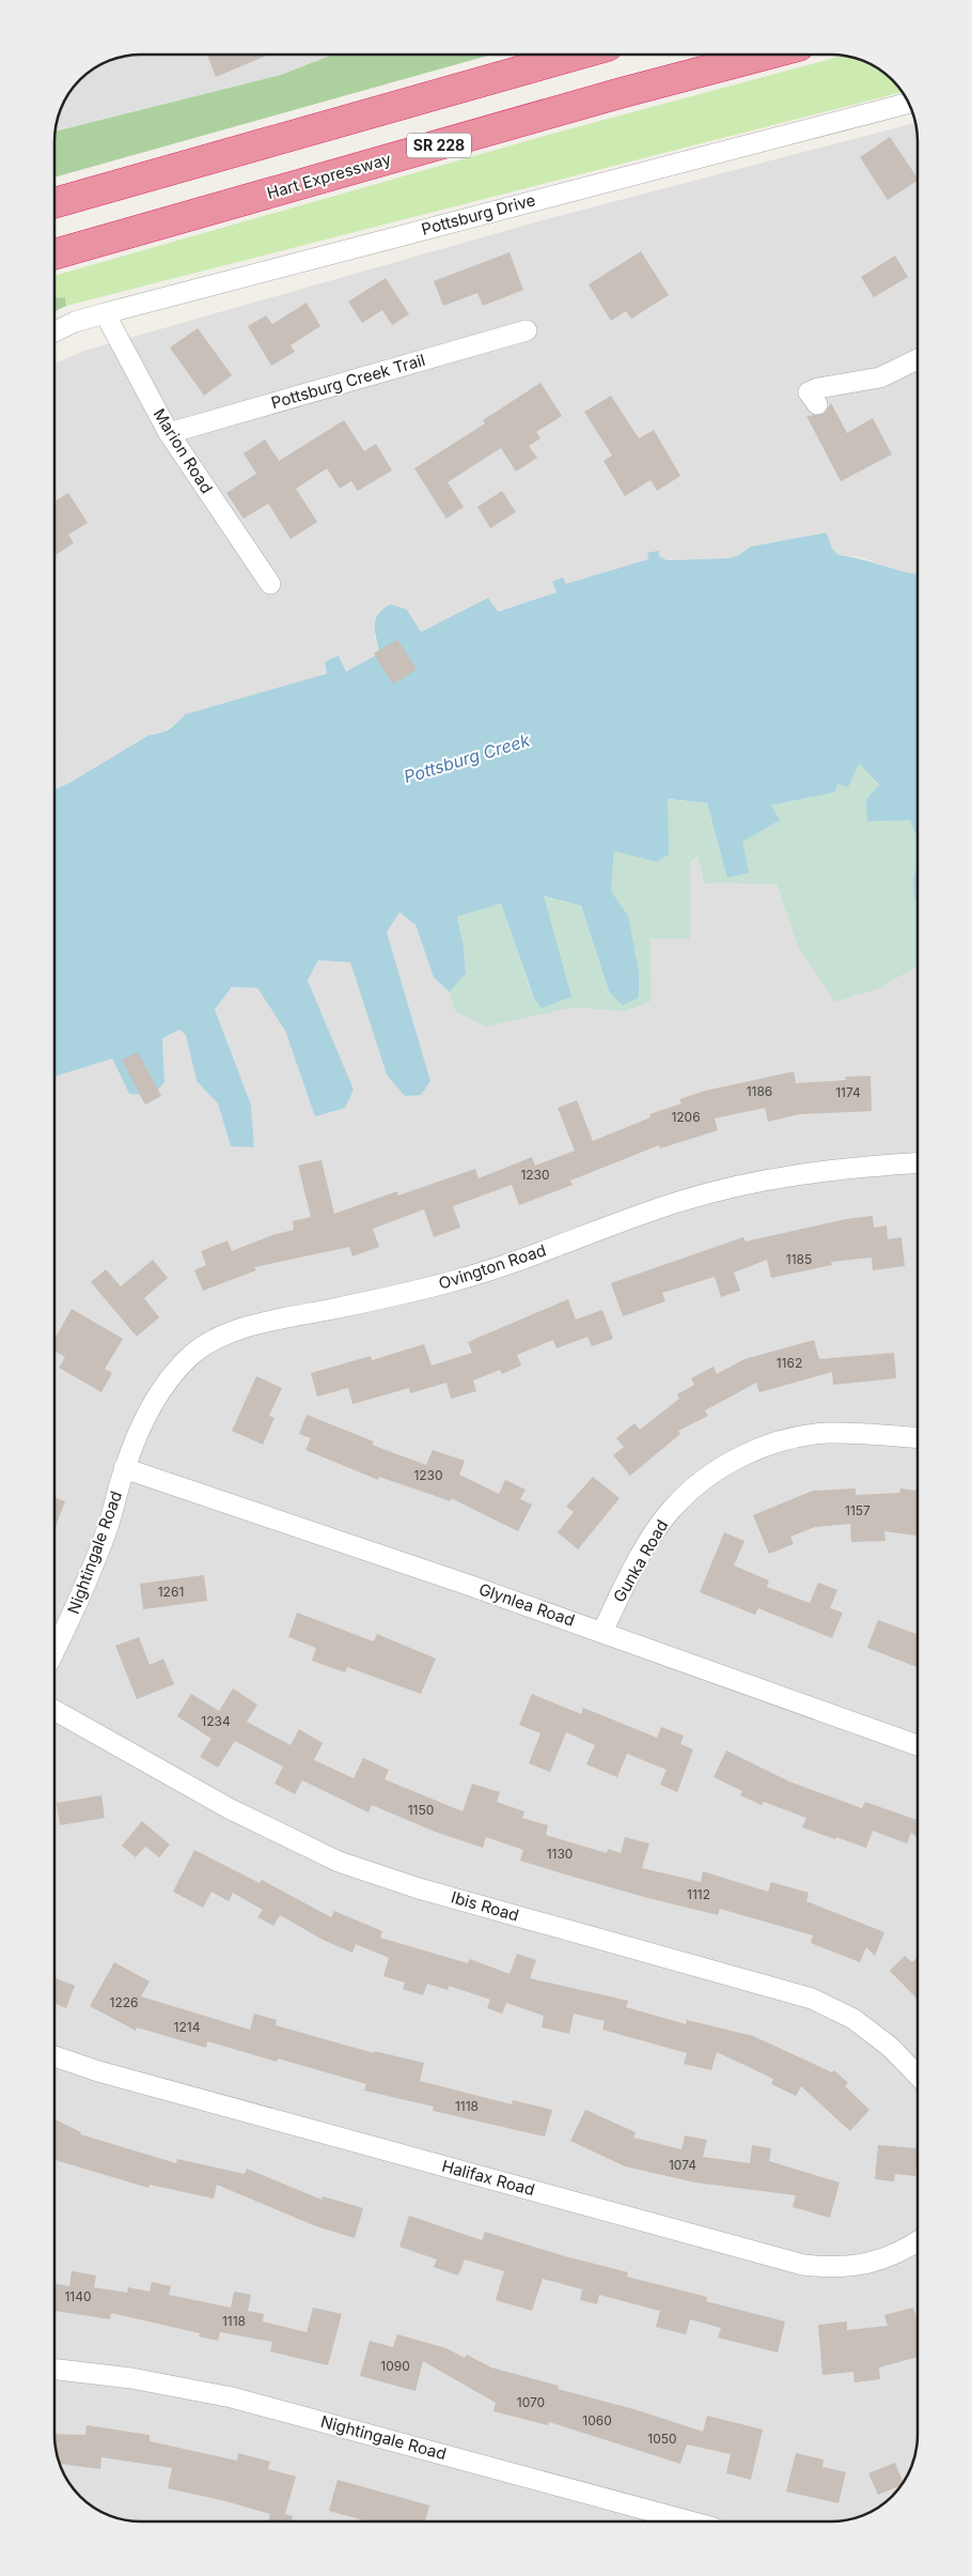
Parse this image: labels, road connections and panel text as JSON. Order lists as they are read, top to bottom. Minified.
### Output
{"streets":{"highway":["SR 228","Hart Expressway"],"street":["Pottsburg Drive","Pottsburg Creek Trail","Marion Road","Ovington Road","Nightingale Road","Gunka Road","Glynlea Road","Ibis Road","Halifax Road"]},"crossings":[["Pottsburg Drive","Marion Road"],["Pottsburg Creek Trail","Marion Road"],["Ovington Road","Nightingale Road"],["Ovington Road","Glynlea Road"],["Nightingale Road","Glynlea Road"],["Gunka Road","Glynlea Road"]],"water":["Pottsburg Creek"],"house_numbers":["1186","1174","1206","1230","1185","1162","1230","1157","1261","1234","1150","1130","1112","1226","1214","1118","1074","1140","1118","1090","1070","1060","1050"]}
